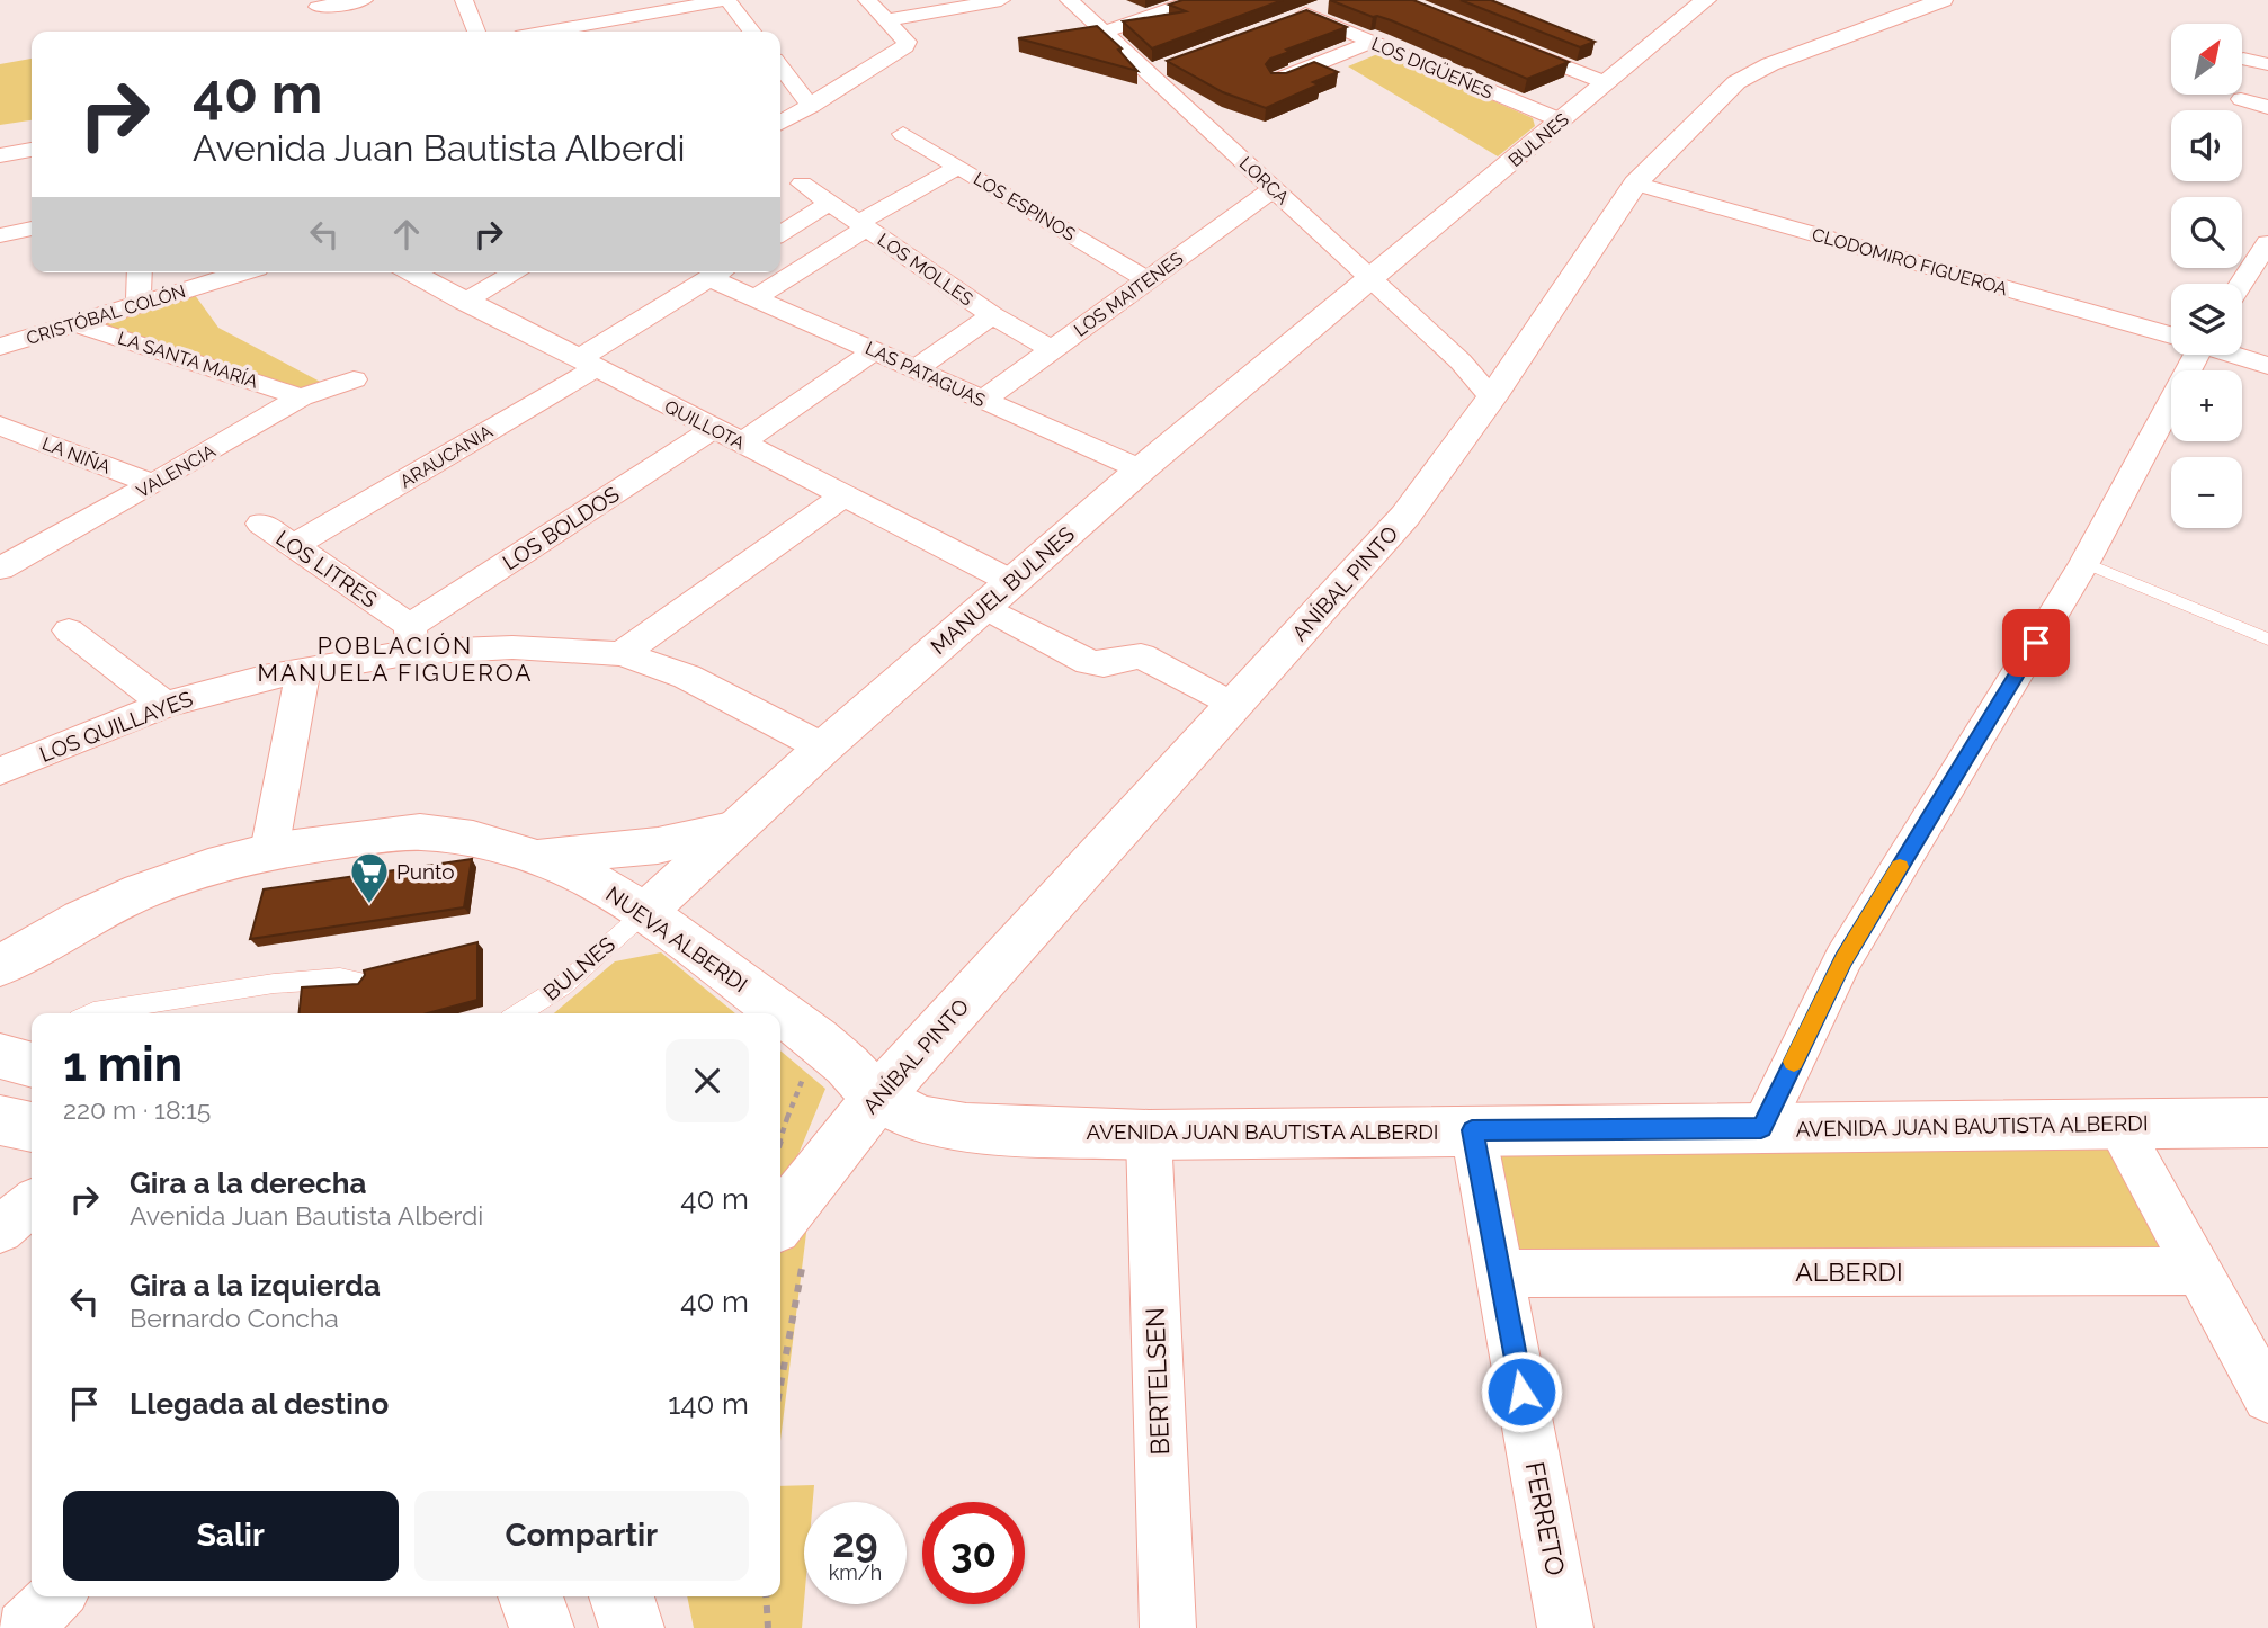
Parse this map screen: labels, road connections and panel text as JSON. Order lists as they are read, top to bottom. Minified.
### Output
{"streets":{"street":["LOS DIGÜEÑES","BULNES","LORCA","LOS ESPINOS","CLODOMIRO FIGUEROA","LOS MOLLES","LOS MAITENES","CRISTÓBAL COLÓN","LA SANTA MARÍA","LAS PATAGUAS","QUILLOTA","LA NIÑA","ARAUCANIA","VALENCIA","LOS BOLDOS","LOS LITRES","ANÍBAL PINTO","MANUEL BULNES","LOS QUILLAYES","NUEVA ALBERDI","AVENIDA JUAN BAUTISTA ALBERDI","ALBERDI","BERTELSEN","FERRETO"]},"crossings":[["LOS DIGÜEÑES","BULNES"],["BULNES","LORCA"],["BULNES","MANUEL BULNES"],["BULNES","NUEVA ALBERDI"],["LORCA","LOS MAITENES"],["LORCA","ANÍBAL PINTO"],["LORCA","MANUEL BULNES"],["LOS ESPINOS","LOS MAITENES"],["CLODOMIRO FIGUEROA","ANÍBAL PINTO"],["LOS MOLLES","LOS MAITENES"],["LOS MAITENES","LAS PATAGUAS"],["CRISTÓBAL COLÓN","LA SANTA MARÍA"],["LA SANTA MARÍA","VALENCIA"],["LAS PATAGUAS","ARAUCANIA"],["LAS PATAGUAS","MANUEL BULNES"],["QUILLOTA","ARAUCANIA"],["QUILLOTA","LOS BOLDOS"],["QUILLOTA","MANUEL BULNES"],["LA NIÑA","VALENCIA"],["ARAUCANIA","LOS LITRES"],["LOS BOLDOS","LOS LITRES"],["LOS BOLDOS","LOS QUILLAYES"],["LOS LITRES","LOS QUILLAYES"],["ANÍBAL PINTO","NUEVA ALBERDI"],["ANÍBAL PINTO","AVENIDA JUAN BAUTISTA ALBERDI"],["MANUEL BULNES","LOS QUILLAYES"],["MANUEL BULNES","NUEVA ALBERDI"],["NUEVA ALBERDI","AVENIDA JUAN BAUTISTA ALBERDI"],["AVENIDA JUAN BAUTISTA ALBERDI","BERTELSEN"],["AVENIDA JUAN BAUTISTA ALBERDI","FERRETO"],["ALBERDI","FERRETO"]],"districts":["POBLACIÓN MANUELA FIGUEROA"],"places":{"supermarket":["Punto"]},"north":"top right","page":{"map_buttons":["+","−"],"turn":["40 m","Avenida Juan Bautista Alberdi"],"heading":["1 min","220 m · 18:15"],"list":[{"name":"Gira a la derecha","note":"Avenida Juan Bautista Alberdi","value":"40 m"},{"name":"Gira a la izquierda","note":"Bernardo Concha","value":"40 m"},{"name":"Llegada al destino","value":"140 m"}],"buttons":["Salir","Compartir"],"speed":"29 km/h","limit":"30"}}
